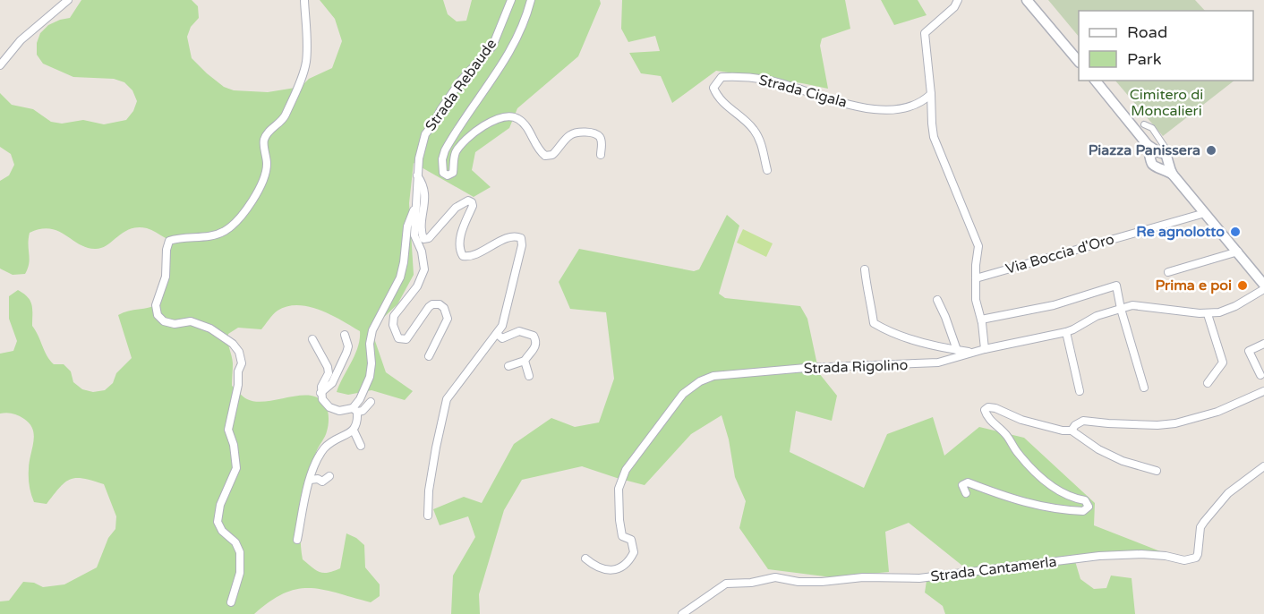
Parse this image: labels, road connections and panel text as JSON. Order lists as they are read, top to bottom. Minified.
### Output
{"streets":{"street":["Strada Rebaude","Strada Cigala","Via Boccia d'Oro","Strada Rigolino","Strada Cantamerla"]},"parks":["Cimitero di Moncalieri"],"places":["Piazza Panissera","Re agnolotto","Prima e poi"],"legend":["Road","Park"]}
